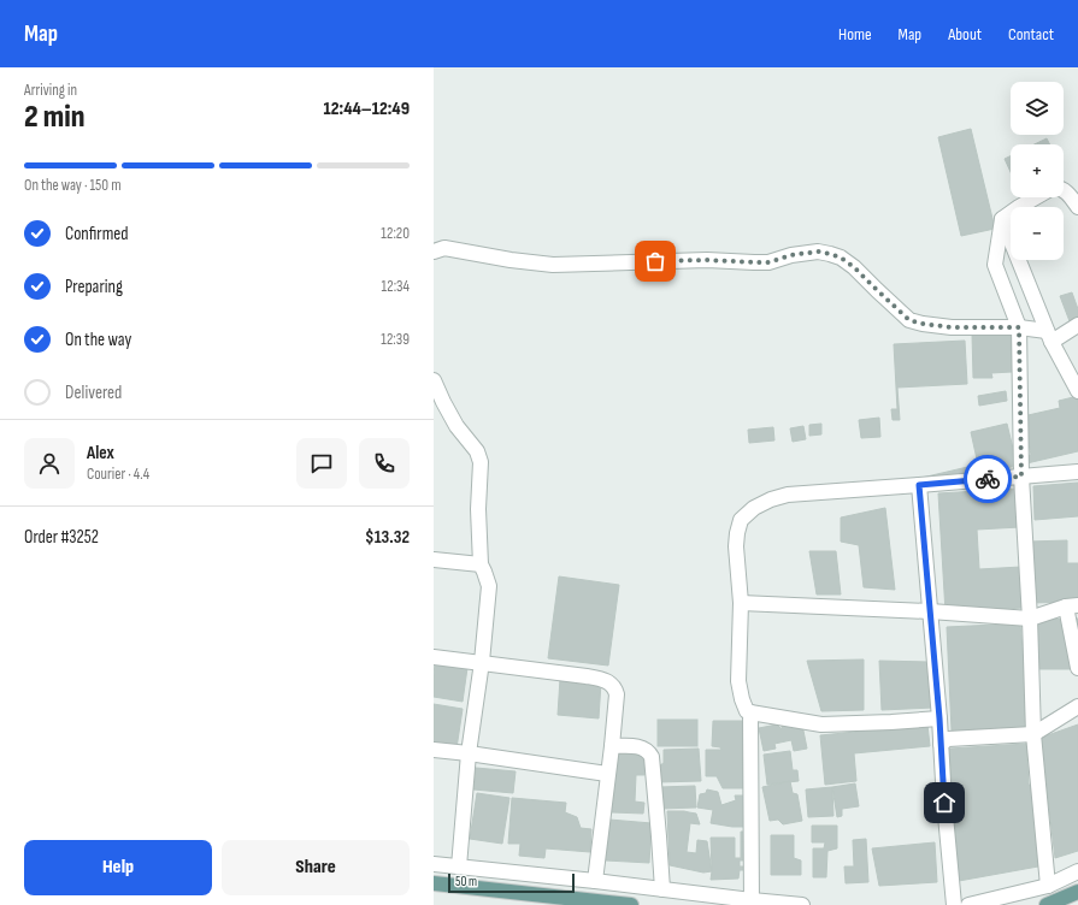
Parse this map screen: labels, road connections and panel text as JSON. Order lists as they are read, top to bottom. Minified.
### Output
{"scale_bar":"50 m","page":{"header":"Map","nav":["Home","Map","About","Contact"],"heading":["2 min","Arriving in","12:44–12:49"],"panel":["Alex","Courier · 4.4","Order #3252","$13.32"],"map_buttons":["+","−"],"bar":"On the way · 150 m","list":[["Confirmed","12:20"],["Preparing","12:34"],["On the way","12:39"],"Delivered"],"buttons":["Help","Share"],"scale":"50 m"}}
